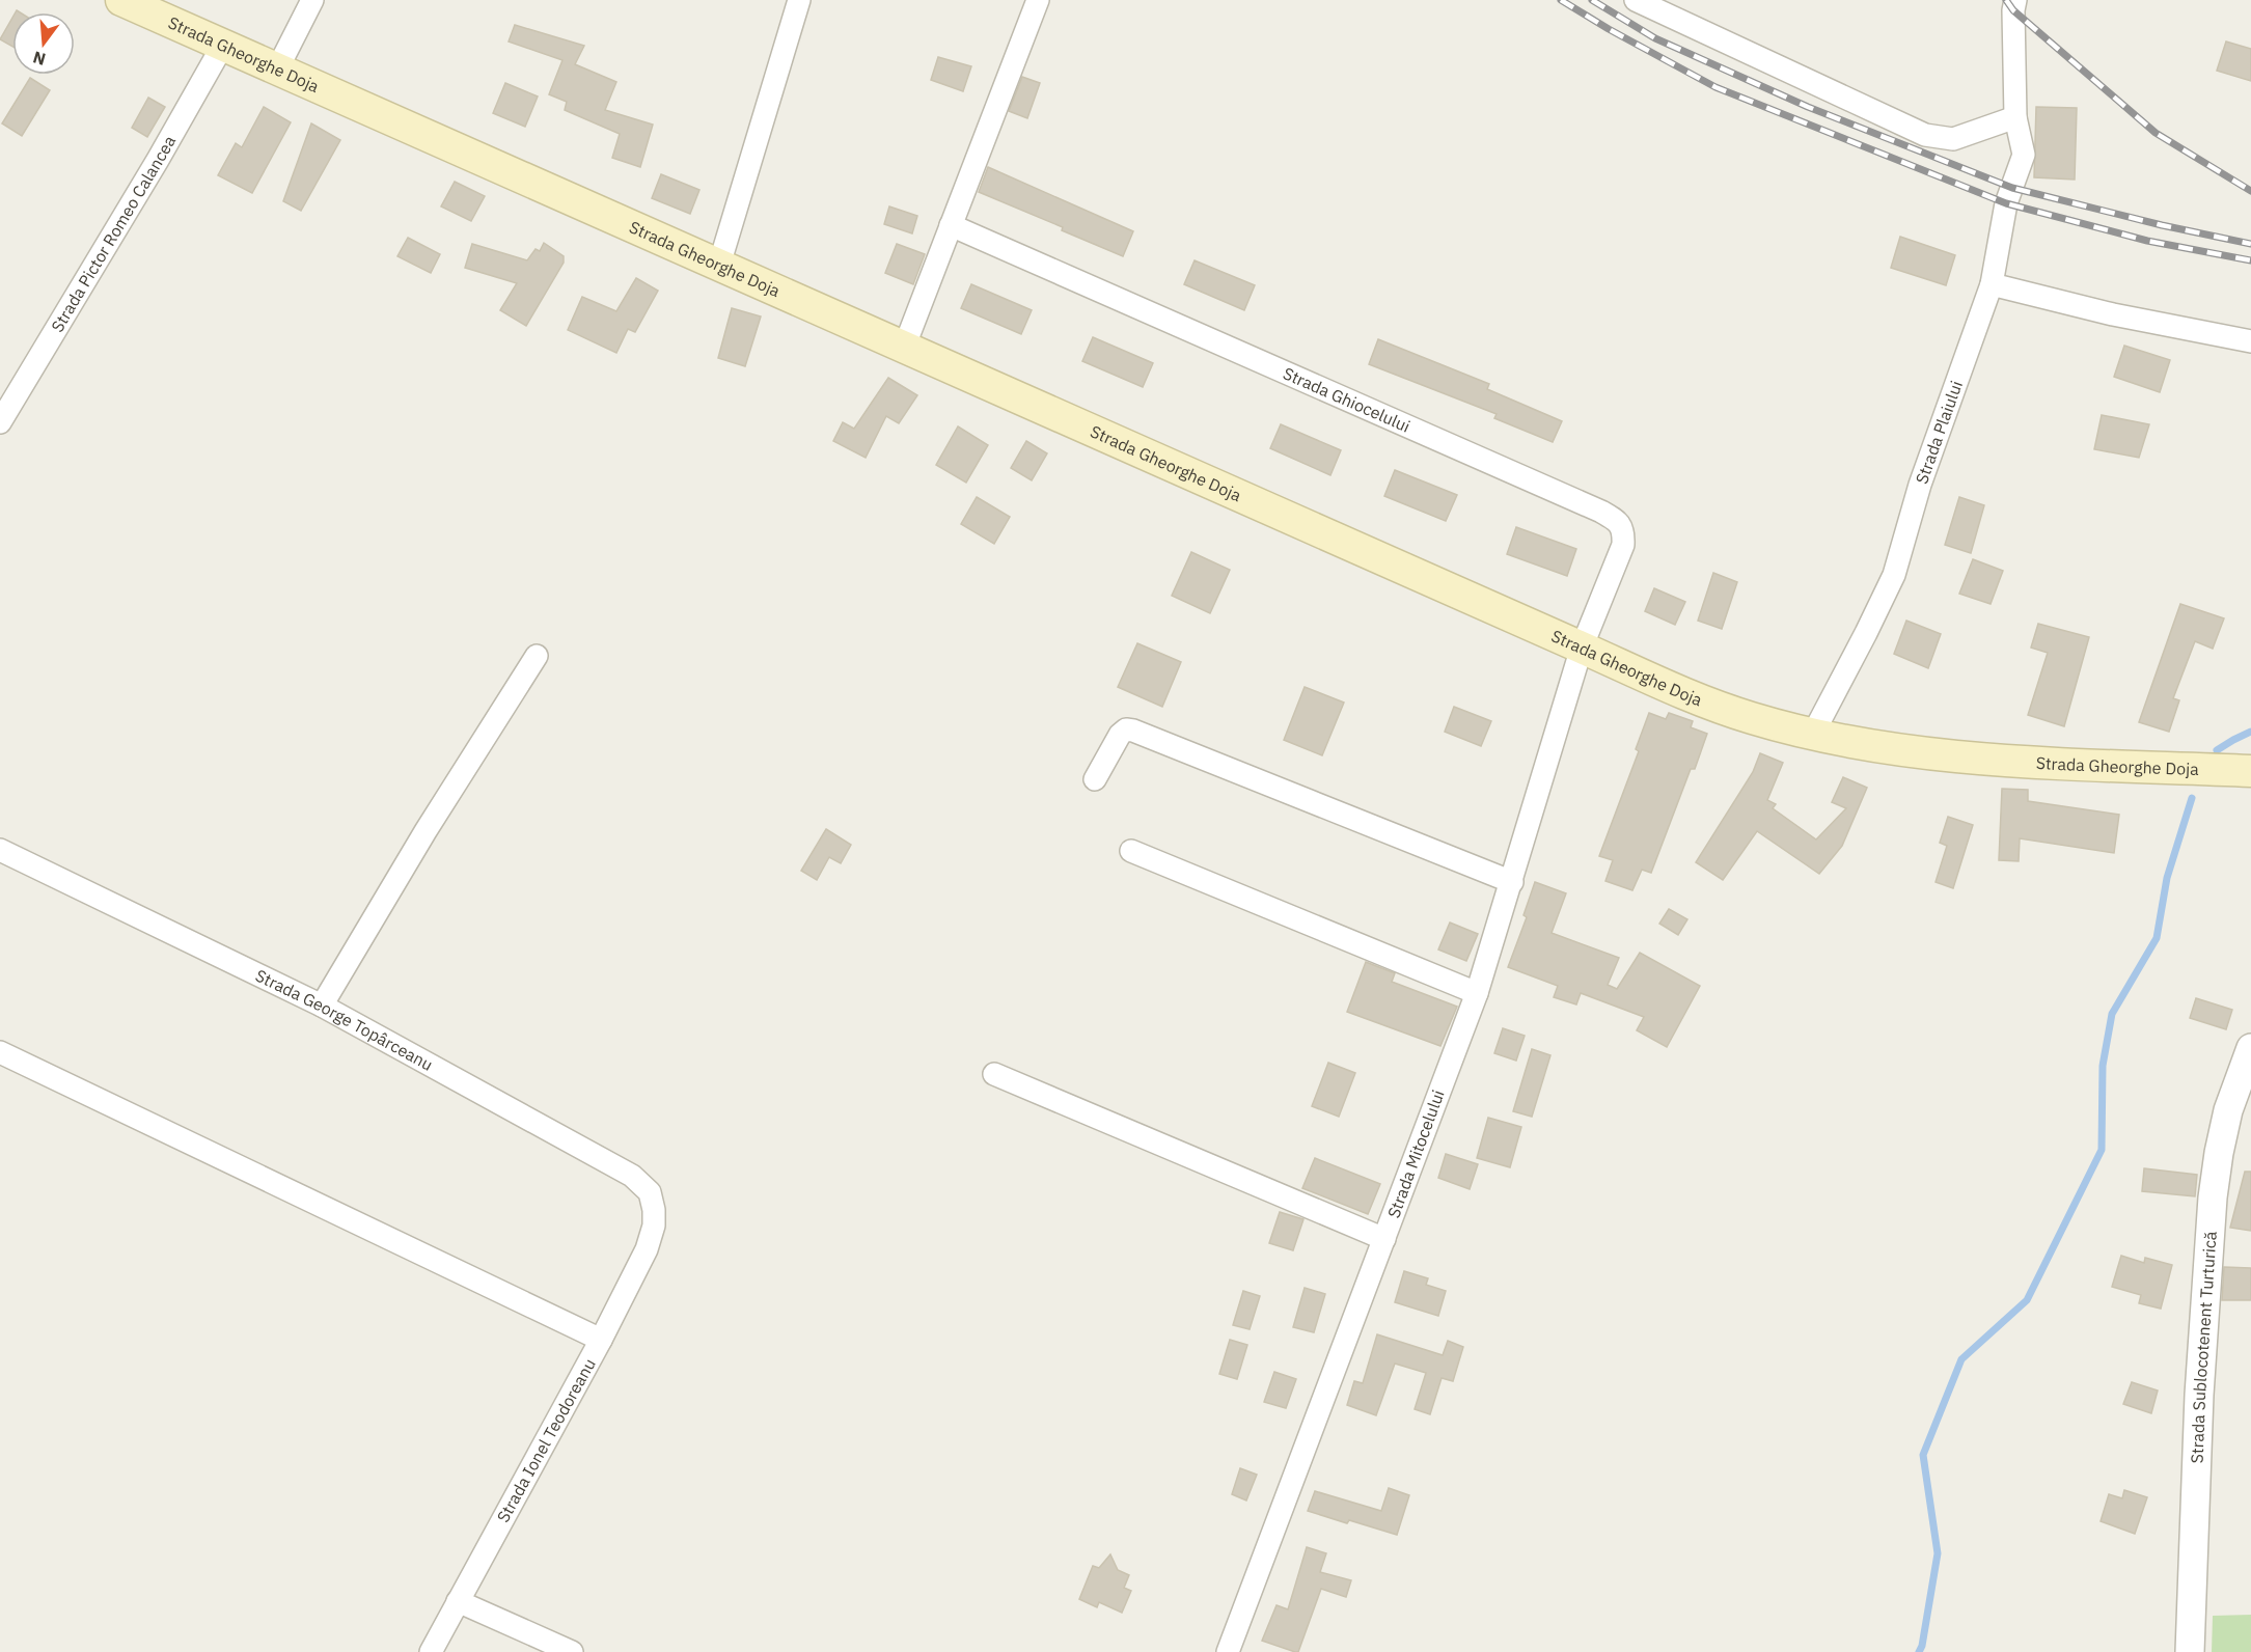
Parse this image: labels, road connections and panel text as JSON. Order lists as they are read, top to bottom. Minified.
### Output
{"streets":{"main road":["Strada Gheorghe Doja"],"street":["Strada Pictor Romeo Calancea","Strada Ghiocelului","Strada Plaiului","Strada George Topârceanu","Strada Mitocelului","Strada Sublocotenent Turturică","Strada Ionel Teodoreanu"]},"crossings":[["Strada Gheorghe Doja","Strada Pictor Romeo Calancea"],["Strada Gheorghe Doja","Strada Ghiocelului"],["Strada Gheorghe Doja","Strada Plaiului"],["Strada Gheorghe Doja","Strada Mitocelului"],["Strada Ghiocelului","Strada Mitocelului"],["Strada George Topârceanu","Strada Ionel Teodoreanu"]],"north":"bottom"}
